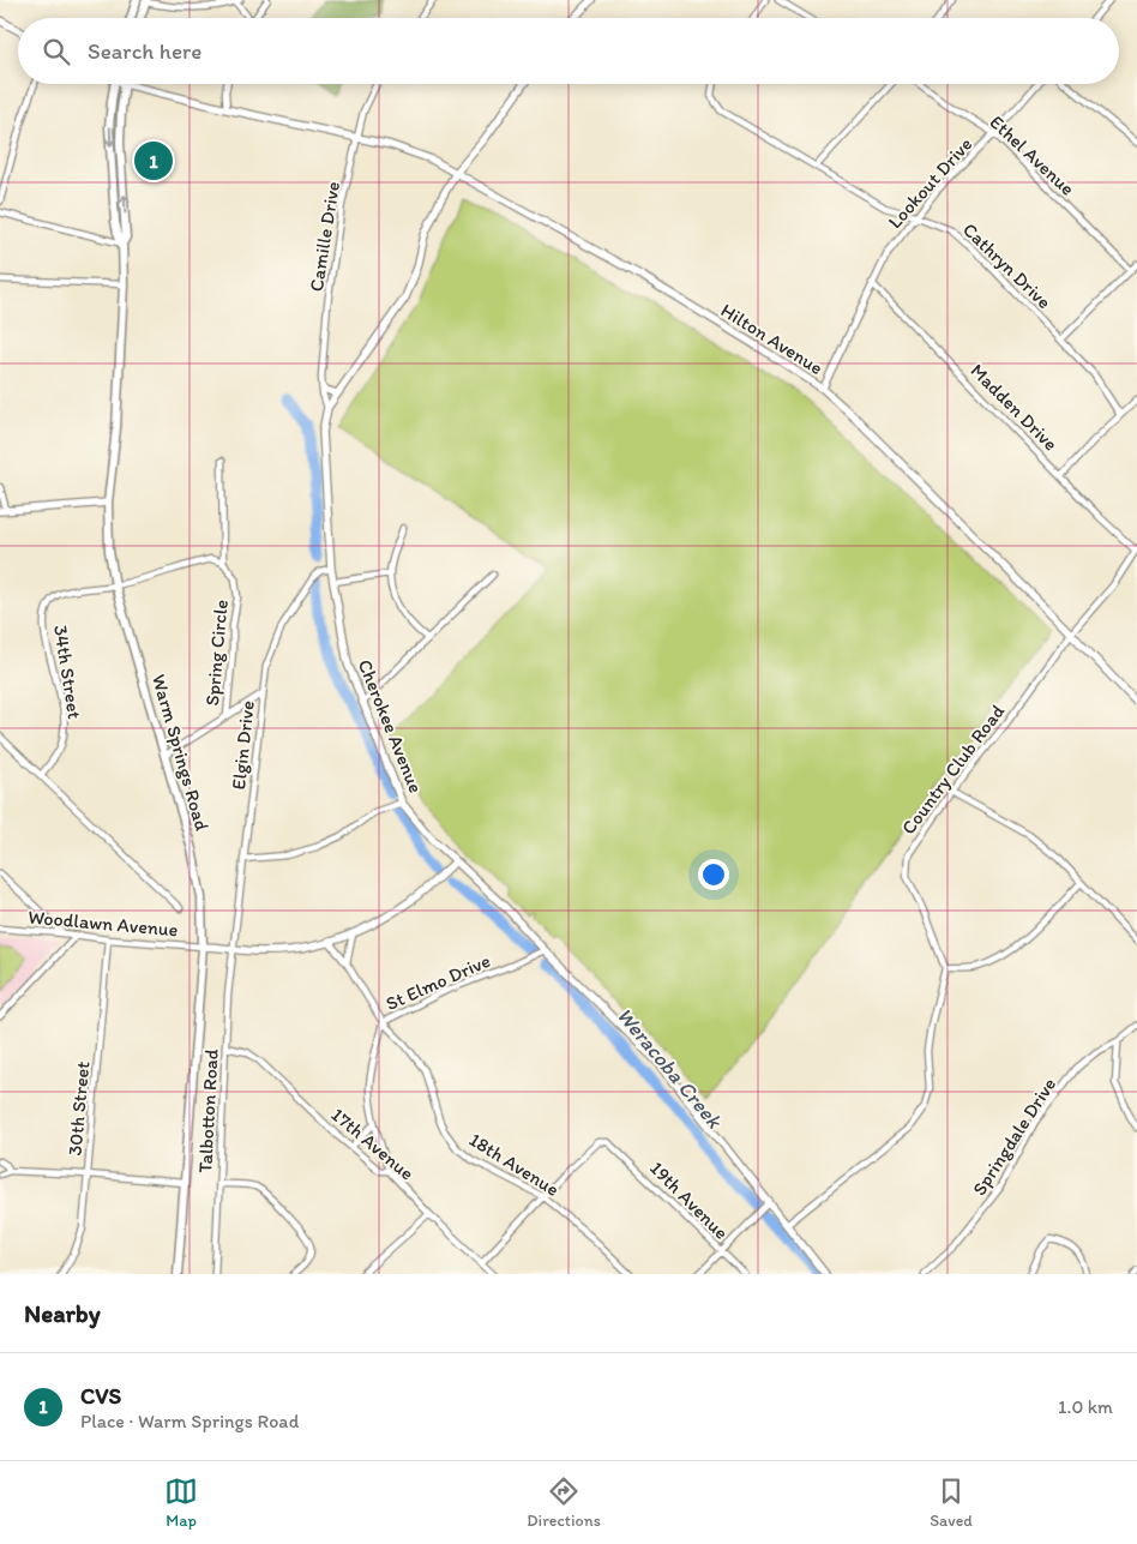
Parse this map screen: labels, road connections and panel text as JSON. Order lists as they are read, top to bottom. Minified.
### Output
{"streets":{"main road":["Warm Springs Road"],"street":["Ethel Avenue","Lookout Drive","Camille Drive","Cathryn Drive","Hilton Avenue","Madden Drive","Spring Circle","34th Street","Cherokee Avenue","Elgin Drive","Country Club Road","Woodlawn Avenue","St Elmo Drive","30th Street","Talbotton Road","Springdale Drive","17th Avenue","18th Avenue","19th Avenue"]},"crossings":[["Ethel Avenue","Lookout Drive"],["Lookout Drive","Cathryn Drive"],["Lookout Drive","Hilton Avenue"],["Lookout Drive","Madden Drive"],["Camille Drive","Hilton Avenue"],["Camille Drive","Cherokee Avenue"],["Hilton Avenue","Cherokee Avenue"],["Hilton Avenue","Warm Springs Road"],["Hilton Avenue","Country Club Road"],["Madden Drive","Country Club Road"],["Spring Circle","Warm Springs Road"],["34th Street","Warm Springs Road"],["Cherokee Avenue","Elgin Drive"],["Cherokee Avenue","St Elmo Drive"],["Elgin Drive","Talbotton Road"],["Warm Springs Road","Woodlawn Avenue"],["Woodlawn Avenue","30th Street"],["St Elmo Drive","17th Avenue"],["St Elmo Drive","18th Avenue"],["Talbotton Road","17th Avenue"],["18th Avenue","19th Avenue"]],"water":["Weracoba Creek"],"page":{"search":"Search here","pins":"1","heading":"Nearby","list":[{"mark":"1","name":"CVS","note":"Place · Warm Springs Road","value":"1.0 km"}],"nav":["Map","Directions","Saved"]}}
